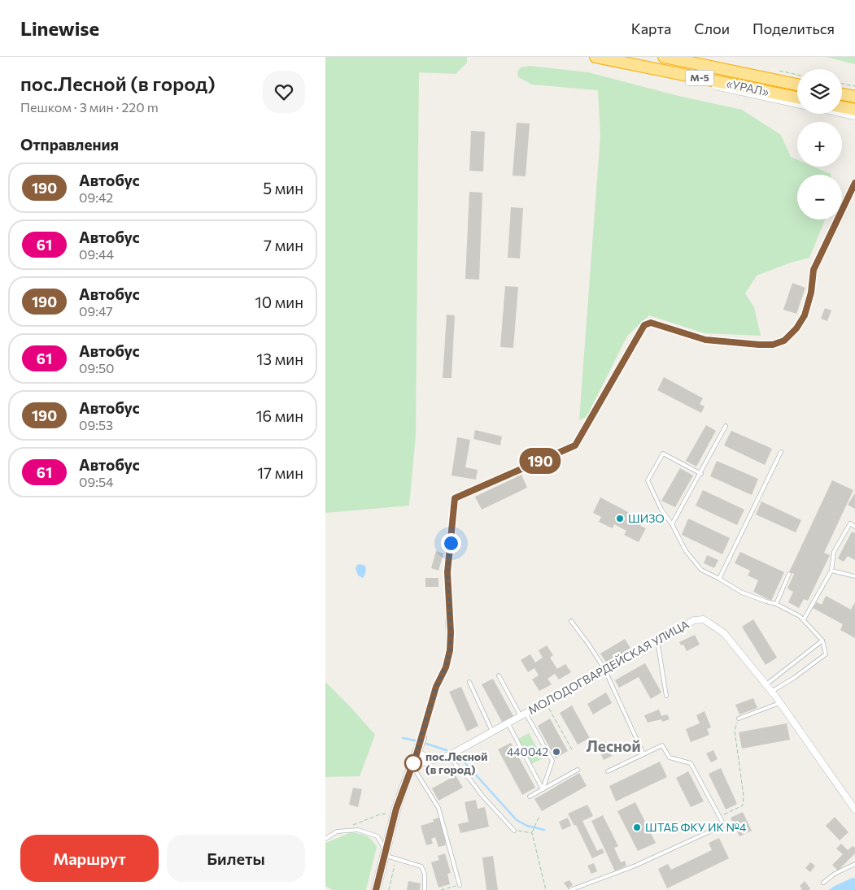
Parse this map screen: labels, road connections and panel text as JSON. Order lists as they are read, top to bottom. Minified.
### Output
{"streets":{"highway":["М-5","«УРАЛ»"],"street":["МОЛОДОГВАРДЕЙСКАЯ УЛИЦА"]},"districts":["Лесной"],"places":["ШИЗО","440042","пос.Лесной (в город)","ШТАБ ФКУ ИК №4"],"lines":["bus line 190"],"page":{"header":"Linewise","nav":["Карта","Слои","Поделиться"],"heading":[["пос.Лесной (в город)","Пешком · 3 мин · 220 m"],"Отправления"],"on_map":"190","map_buttons":["+","−"],"list":[{"mark":"190","name":"Автобус","note":"09:42","value":"5 мин"},{"mark":"61","name":"Автобус","note":"09:44","value":"7 мин"},{"mark":"190","name":"Автобус","note":"09:47","value":"10 мин"},{"mark":"61","name":"Автобус","note":"09:50","value":"13 мин"},{"mark":"190","name":"Автобус","note":"09:53","value":"16 мин"},{"mark":"61","name":"Автобус","note":"09:54","value":"17 мин"}],"buttons":["Маршрут","Билеты"]}}
